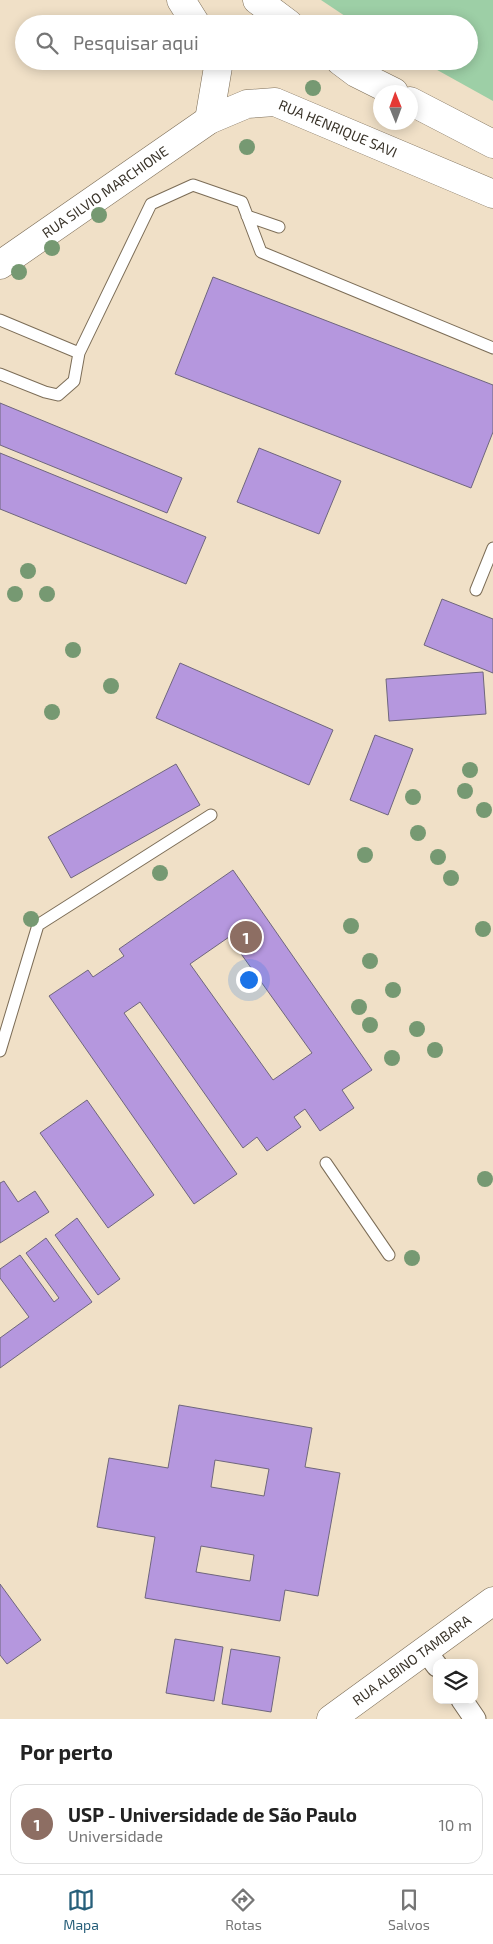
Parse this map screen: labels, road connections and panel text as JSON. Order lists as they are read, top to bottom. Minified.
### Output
{"streets":{"street":["RUA HENRIQUE SAVI","RUA SILVIO MARCHIONE","RUA ALBINO TAMBARA"]},"crossings":[["RUA HENRIQUE SAVI","RUA SILVIO MARCHIONE"]],"north":"top","page":{"search":"Pesquisar aqui","pins":"1","heading":"Por perto","list":[{"mark":"1","name":"USP - Universidade de São Paulo","note":"Universidade","value":"10 m"}],"nav":["Mapa","Rotas","Salvos"]}}
